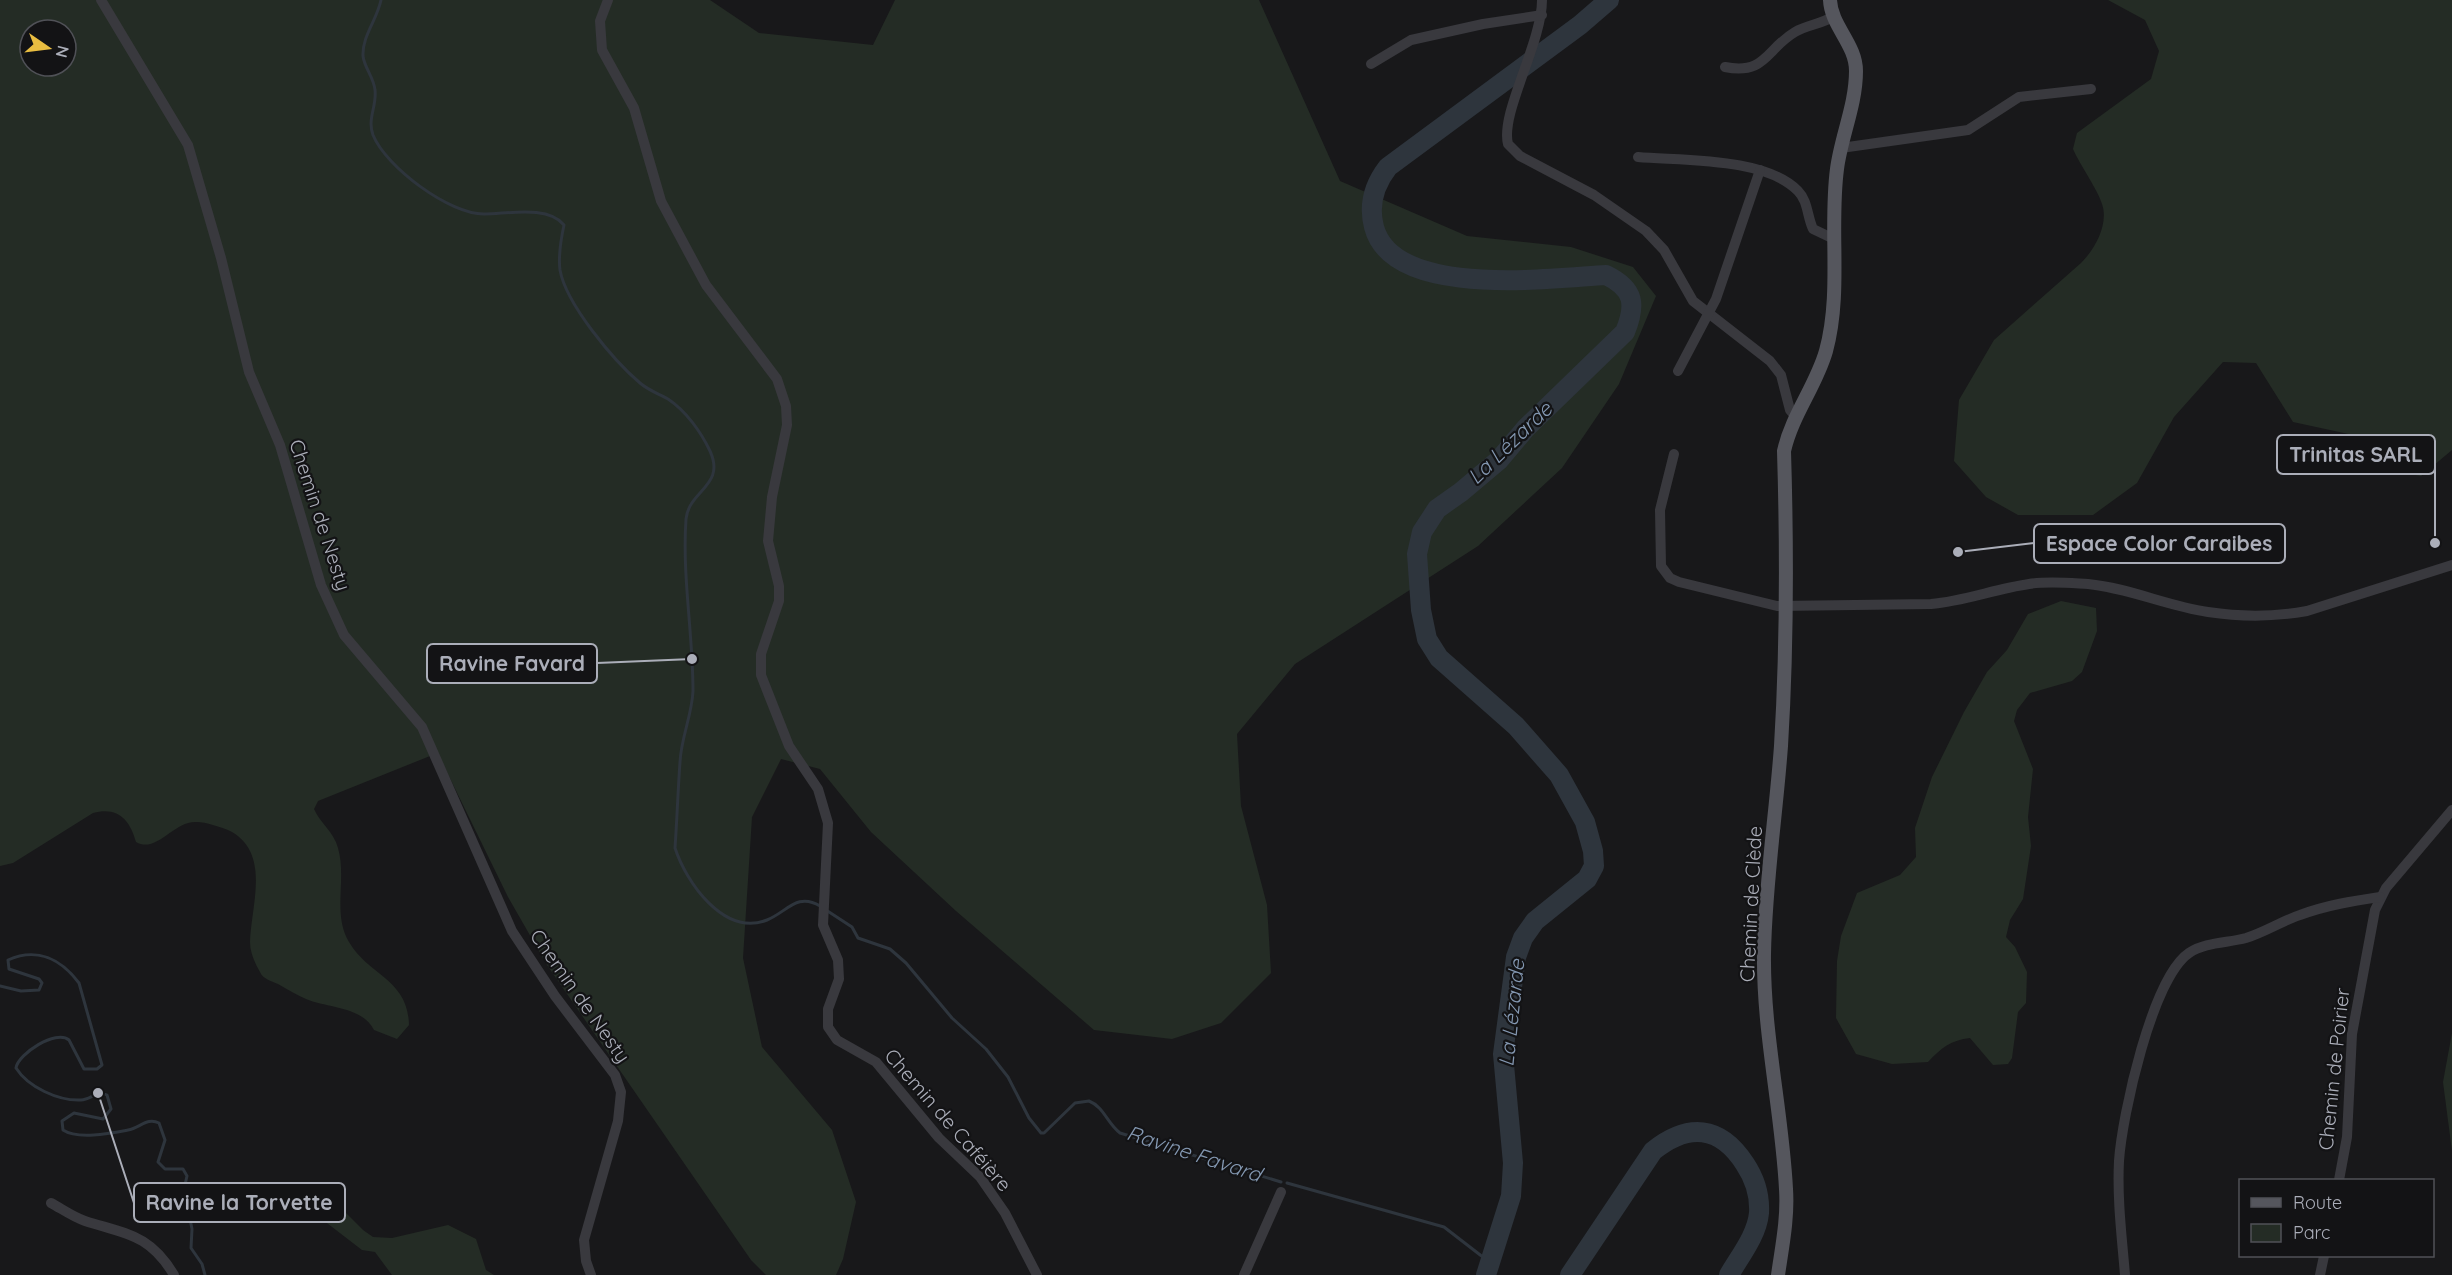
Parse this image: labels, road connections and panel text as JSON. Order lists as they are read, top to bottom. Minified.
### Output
{"streets":{"main road":["Chemin de Clède"],"street":["Chemin de Nesty","Chemin de Poirier","Chemin de Caféière"]},"water":["La Lézarde","Ravine Favard"],"places":["Trinitas SARL","Espace Color Caraibes","Ravine Favard","Ravine la Torvette"],"legend":["Route","Parc"],"north":"right"}
